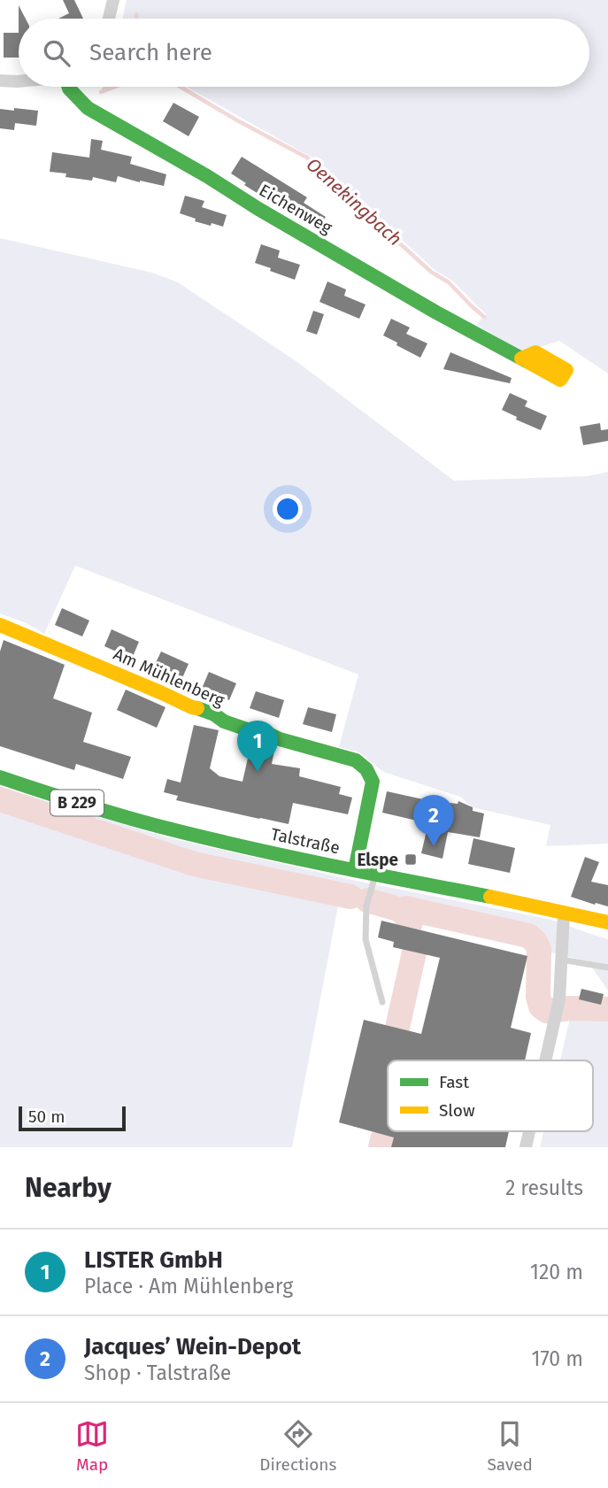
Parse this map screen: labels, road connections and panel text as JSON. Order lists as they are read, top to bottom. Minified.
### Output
{"streets":{"street":["Eichenweg","Am Mühlenberg","B 229","Talstraße"]},"crossings":[["Am Mühlenberg","Talstraße"]],"water":["Oenekingbach"],"places":{"transit":["Elspe"]},"legend":["Fast","Slow"],"scale_bar":"50 m","page":{"search":"Search here","pins":["1","2"],"scale":"50 m","heading":["Nearby","2 results"],"list":[{"mark":"1","name":"LISTER GmbH","note":"Place · Am Mühlenberg","value":"120 m"},{"mark":"2","name":"Jacques’ Wein-Depot","note":"Shop · Talstraße","value":"170 m"}],"nav":["Map","Directions","Saved"]}}
